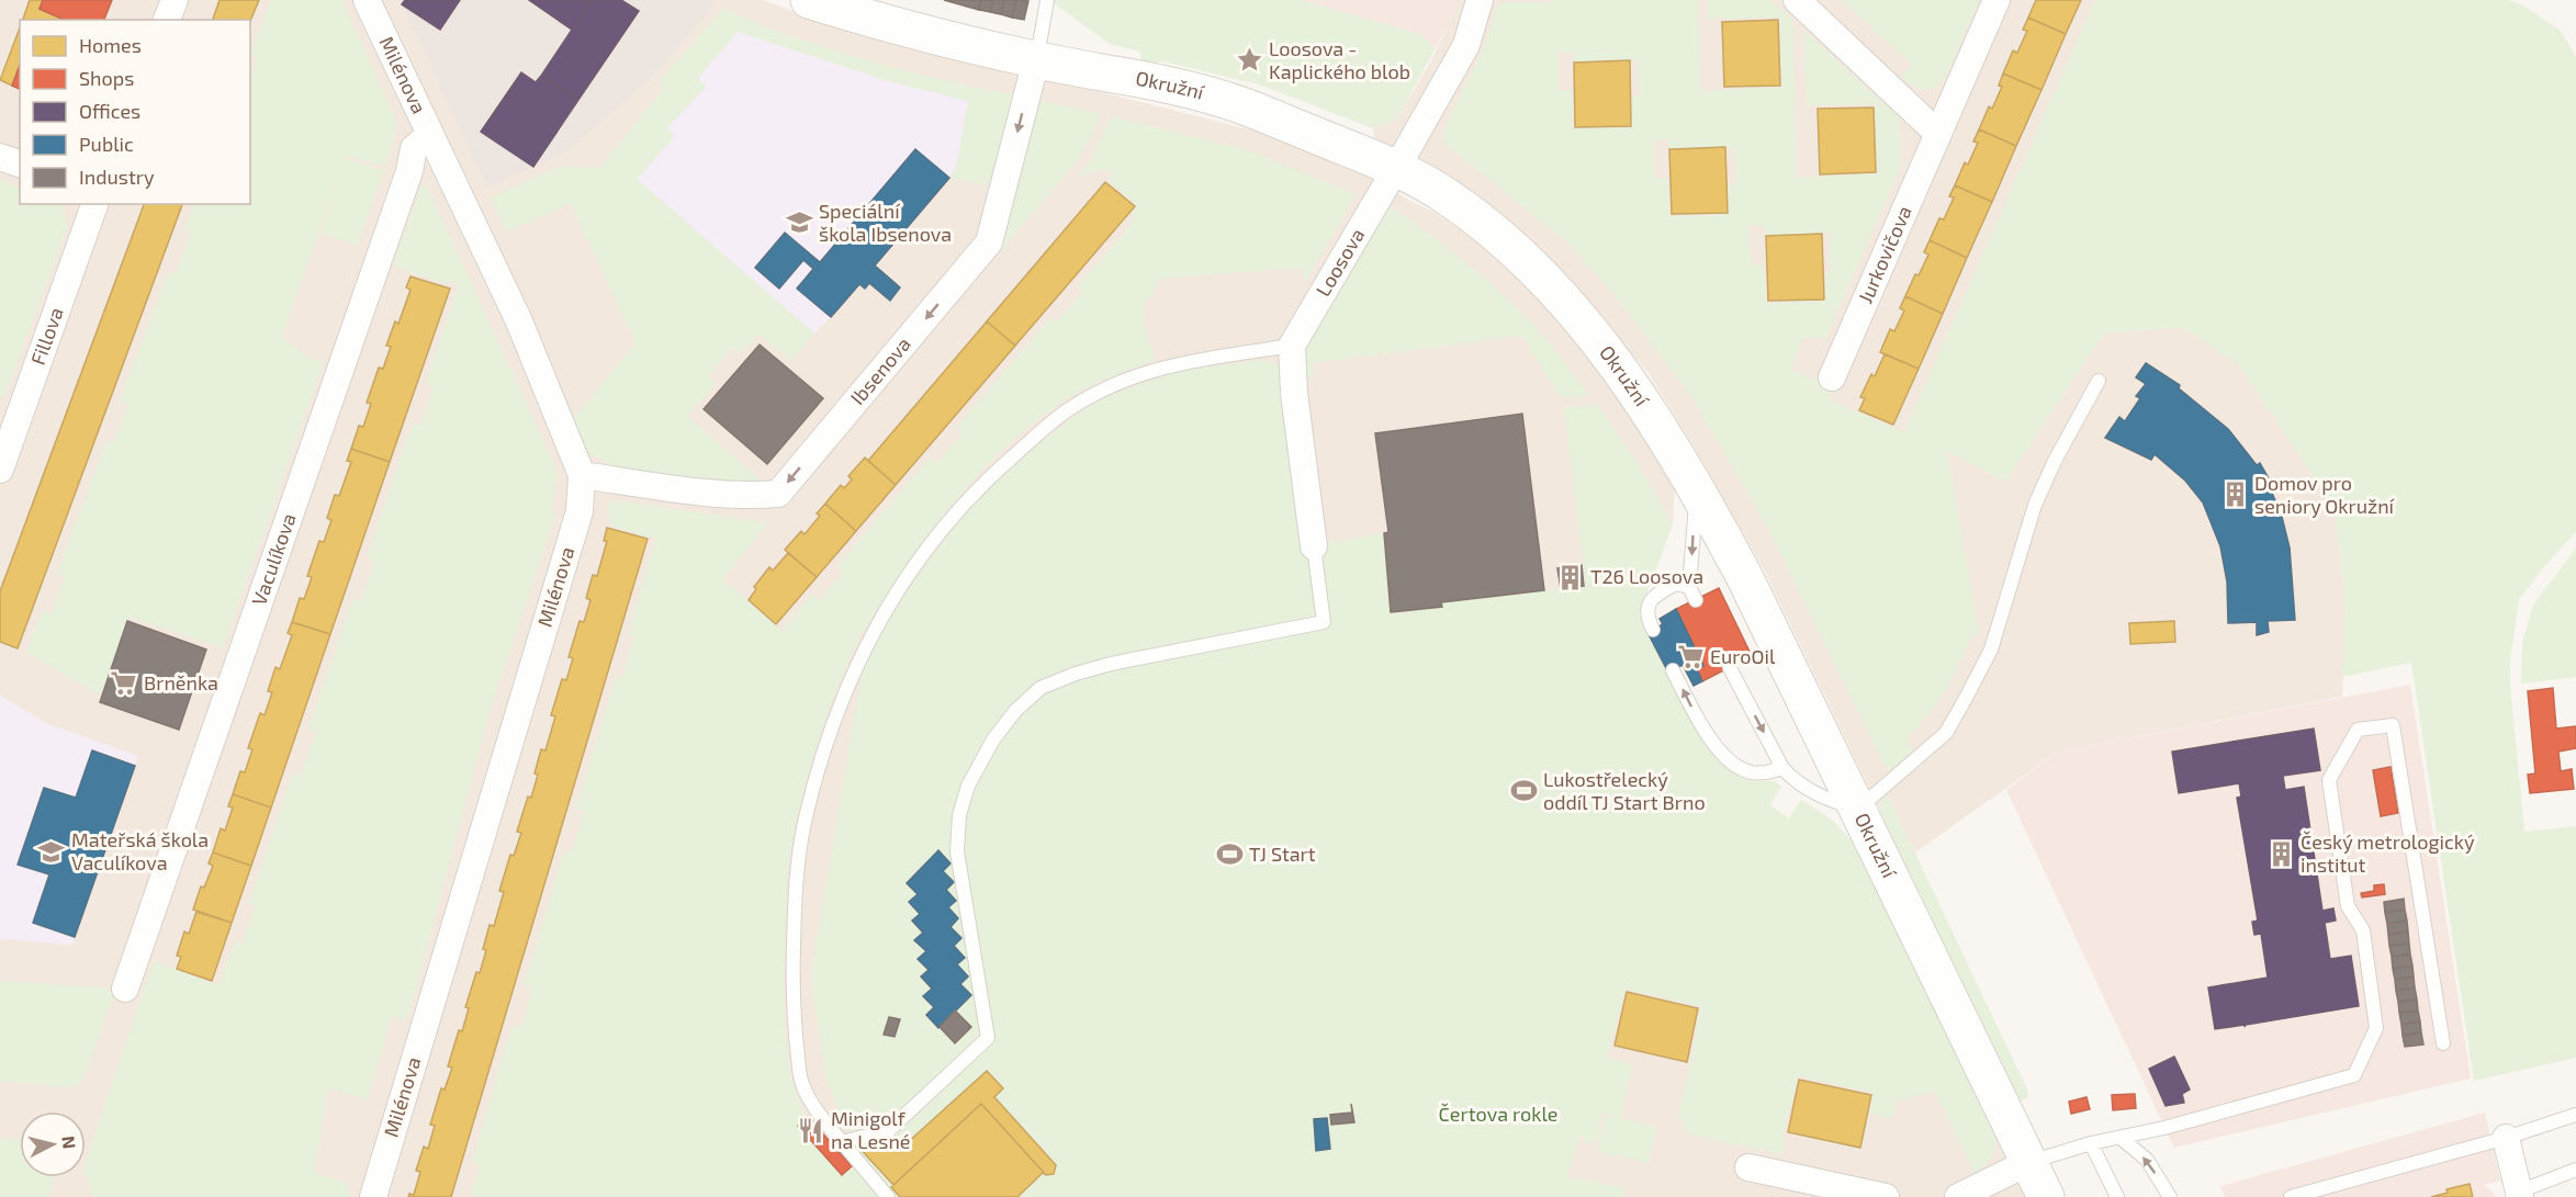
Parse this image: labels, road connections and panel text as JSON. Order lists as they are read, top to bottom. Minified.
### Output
{"streets":{"street":["Milénova","Okružní","Jurkovičova","Loosova","Fillova","Ibsenova","Vaculíkova"]},"crossings":[["Milénova","Ibsenova"],["Milénova","Vaculíkova"],["Okružní","Loosova"],["Okružní","Ibsenova"]],"one_way":["Ibsenova"],"parks":["Čertova rokle"],"places":{"place":["Loosova - Kaplického blob"],"school or university":["Speciální škola Ibsenova","Mateřská škola Vaculíkova"],"building":["Domov pro seniory Okružní","T26 Loosova","Český metrologický institut"],"supermarket":["EuroOil","Brněnka"],"sports":["Lukostřelecký oddíl TJ Start Brno","TJ Start"],"restaurant":["Minigolf na Lesné"]},"legend":["Homes","Shops","Offices","Public","Industry"],"north":"right"}
